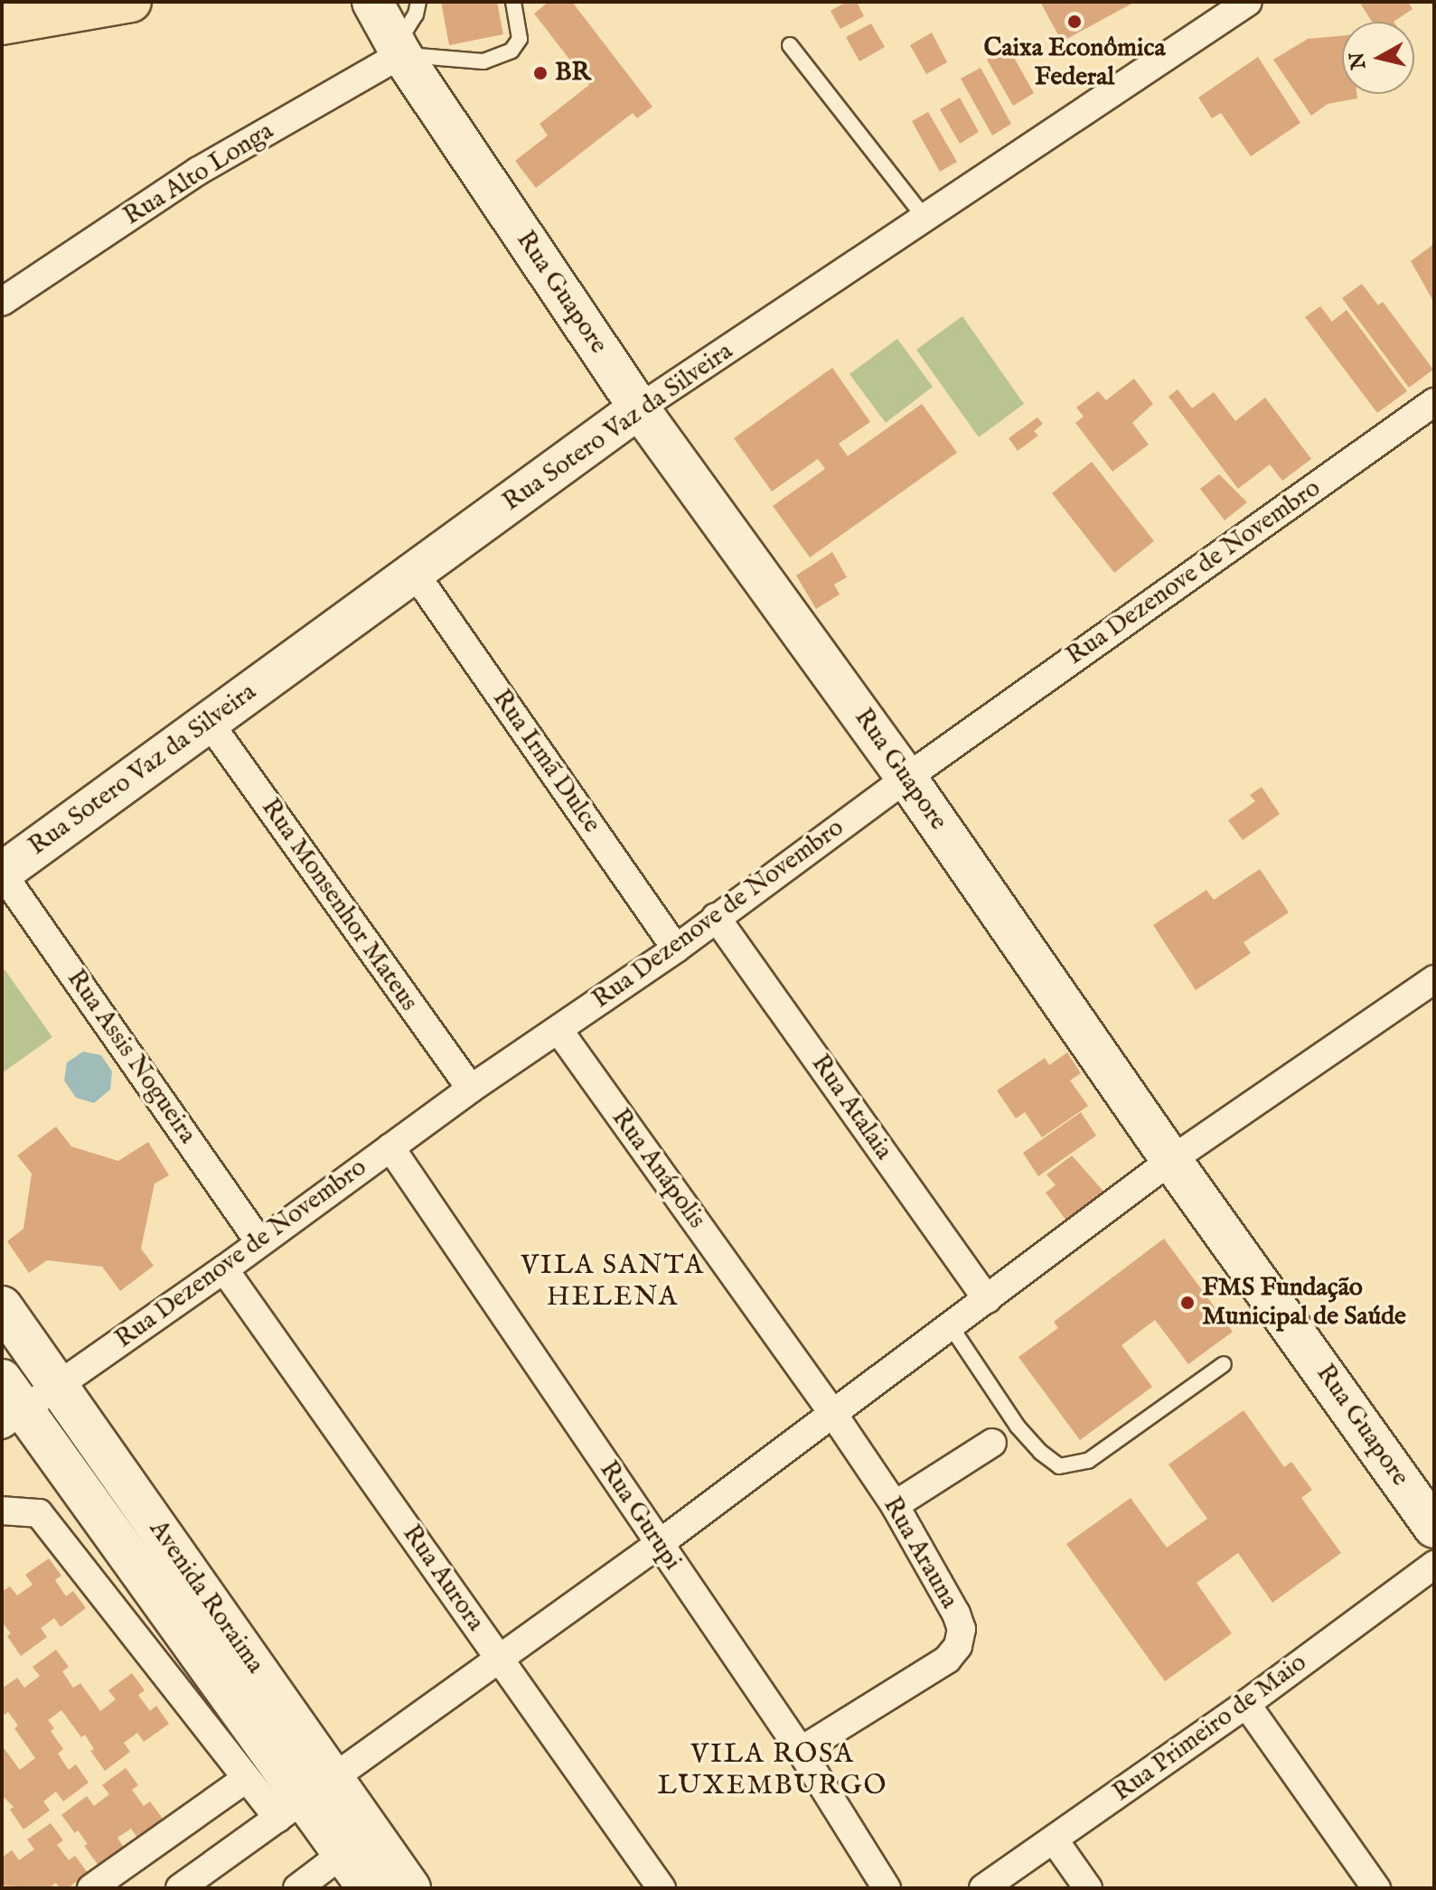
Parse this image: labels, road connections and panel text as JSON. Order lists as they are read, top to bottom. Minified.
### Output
{"streets":{"street":["Rua Alto Longa","Rua Guapore","Rua Sotero Vaz da Silveira","Rua Dezenove de Novembro","Rua Irmã Dulce","Rua Monsenhor Mateus","Rua Assis Nogueira","Rua Atalaia","Rua Anápolis","Rua Gurupi","Rua Arauna","Rua Aurora","Avenida Roraima","Rua Primeiro de Maio"]},"crossings":[["Rua Alto Longa","Rua Guapore"],["Rua Guapore","Rua Sotero Vaz da Silveira"],["Rua Guapore","Rua Dezenove de Novembro"],["Rua Sotero Vaz da Silveira","Rua Irmã Dulce"],["Rua Sotero Vaz da Silveira","Rua Monsenhor Mateus"],["Rua Sotero Vaz da Silveira","Rua Assis Nogueira"],["Rua Dezenove de Novembro","Rua Irmã Dulce"],["Rua Dezenove de Novembro","Rua Monsenhor Mateus"],["Rua Dezenove de Novembro","Rua Assis Nogueira"],["Rua Dezenove de Novembro","Rua Atalaia"],["Rua Dezenove de Novembro","Rua Anápolis"],["Rua Dezenove de Novembro","Rua Gurupi"],["Rua Dezenove de Novembro","Rua Aurora"],["Rua Dezenove de Novembro","Avenida Roraima"],["Rua Anápolis","Rua Arauna"],["Rua Gurupi","Rua Arauna"]],"districts":["VILA SANTA HELENA","VILA ROSA LUXEMBURGO"],"places":["Caixa Econômica Federal","BR","FMS Fundação Municipal de Saúde"],"north":"left"}
